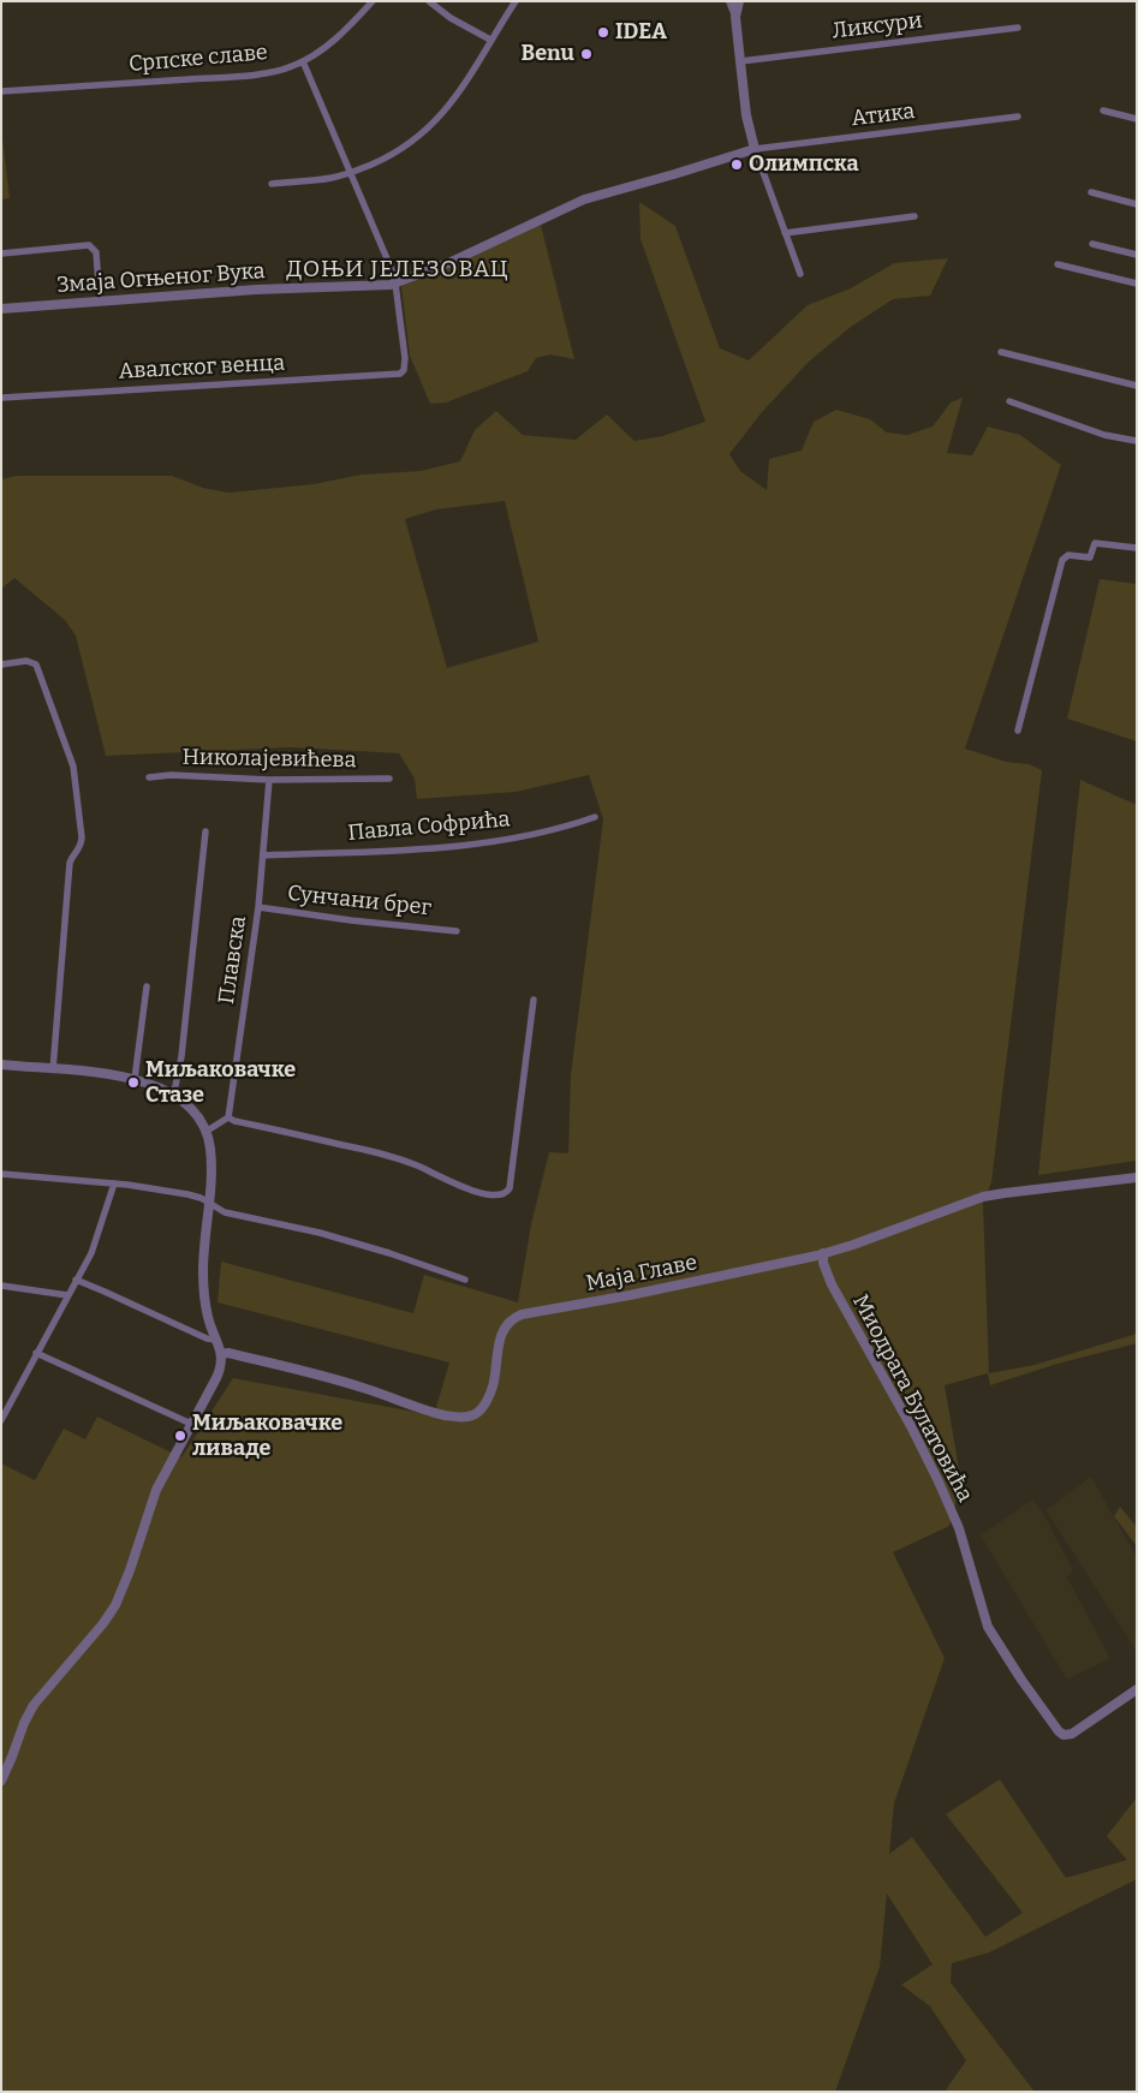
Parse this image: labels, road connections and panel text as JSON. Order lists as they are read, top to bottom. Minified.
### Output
{"streets":{"street":["Ликсури","Српске славе","Атика","Змаја Огњеног Вука","Авалског венца","Николајевићева","Павла Софрића","Сунчани брег","Плавска","Маја Главе","Миодрага Булатовића"]},"crossings":[["Змаја Огњеног Вука","Авалског венца"],["Николајевићева","Плавска"],["Павла Софрића","Плавска"],["Сунчани брег","Плавска"],["Маја Главе","Миодрага Булатовића"]],"districts":["ДОЊИ ЈЕЛЕЗОВАЦ"],"places":["IDEA","Benu","Олимпска","Миљаковачке Стазе","Миљаковачке ливаде"]}
